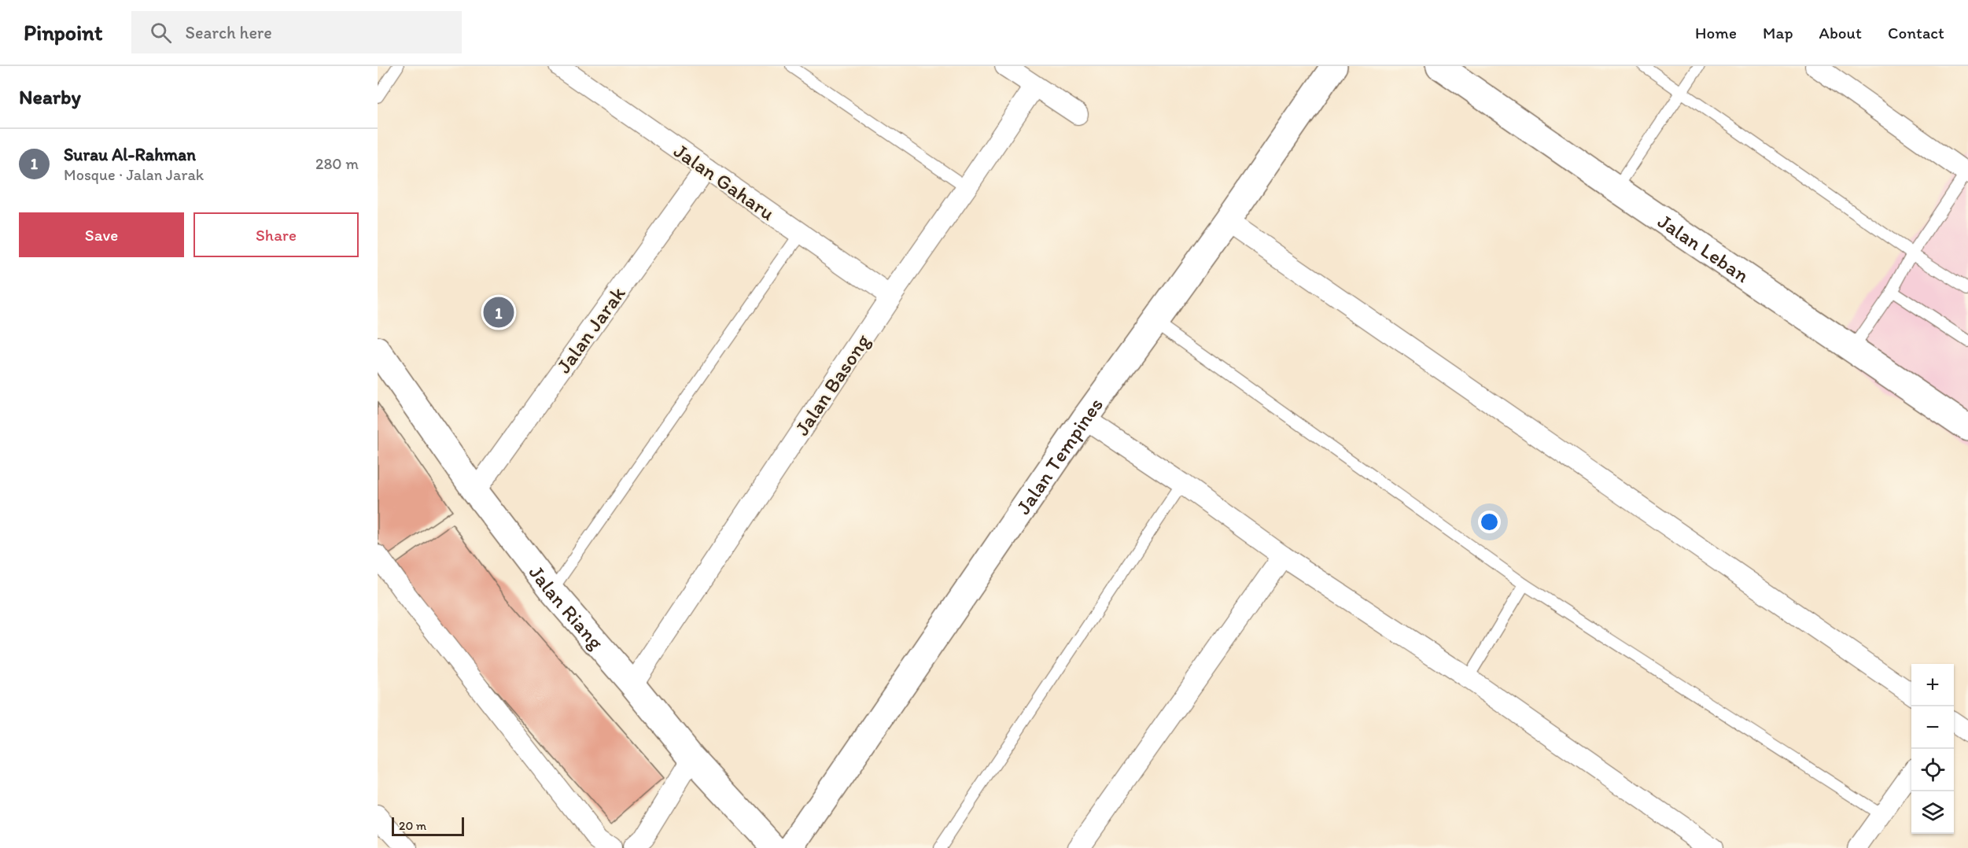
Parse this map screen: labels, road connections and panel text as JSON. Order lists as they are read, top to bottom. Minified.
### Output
{"streets":{"street":["Jalan Gaharu","Jalan Leban","Jalan Jarak","Jalan Basong","Jalan Tempines","Jalan Riang"]},"crossings":[["Jalan Gaharu","Jalan Jarak"],["Jalan Gaharu","Jalan Basong"],["Jalan Jarak","Jalan Riang"],["Jalan Basong","Jalan Riang"]],"scale_bar":"20 m","page":{"header":"Pinpoint","search":"Search here","nav":["Home","Map","About","Contact"],"heading":"Nearby","list":[{"mark":"1","name":"Surau Al-Rahman","note":"Mosque · Jalan Jarak","value":"280 m"}],"buttons":["Save","Share"],"pins":"1","map_buttons":["+","−"],"scale":"20 m"}}
